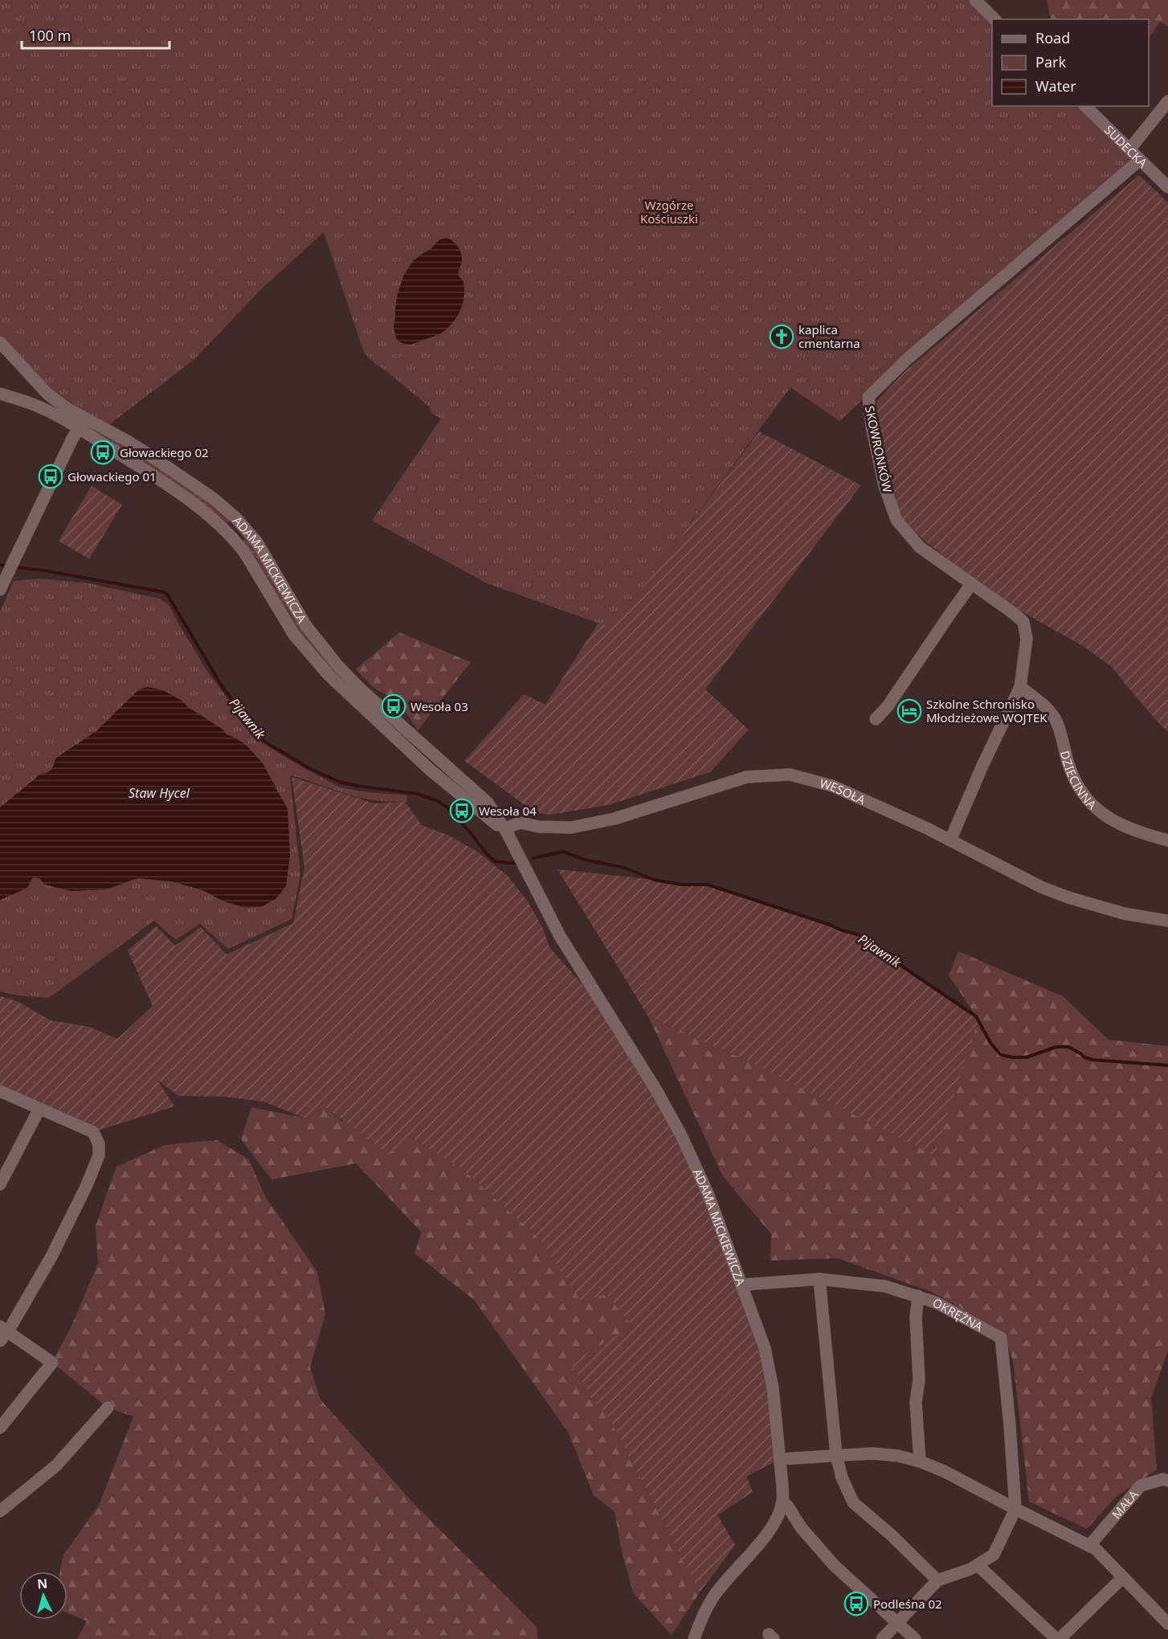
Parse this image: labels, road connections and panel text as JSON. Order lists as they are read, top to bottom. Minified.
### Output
{"streets":{"street":["SUDECKA","SKOWRONKÓW","ADAMA MICKIEWICZA","DZIECINNA","WESOŁA","OKRĘŻNA","MAŁA"]},"crossings":[["SUDECKA","SKOWRONKÓW"],["SKOWRONKÓW","DZIECINNA"],["SKOWRONKÓW","WESOŁA"],["ADAMA MICKIEWICZA","WESOŁA"],["ADAMA MICKIEWICZA","OKRĘŻNA"]],"water":["Pijawnik","Staw Hycel"],"parks":["Wzgórze Kościuszki"],"places":{"church":["kaplica cmentarna"],"bus stop":["Głowackiego 02","Głowackiego 01","Wesoła 03","Wesoła 04","Podleśna 02"],"hotel":["Szkolne Schronisko Młodzieżowe WOJTEK"]},"legend":["Road","Park","Water"],"scale_bar":"100 m","north":"top"}
